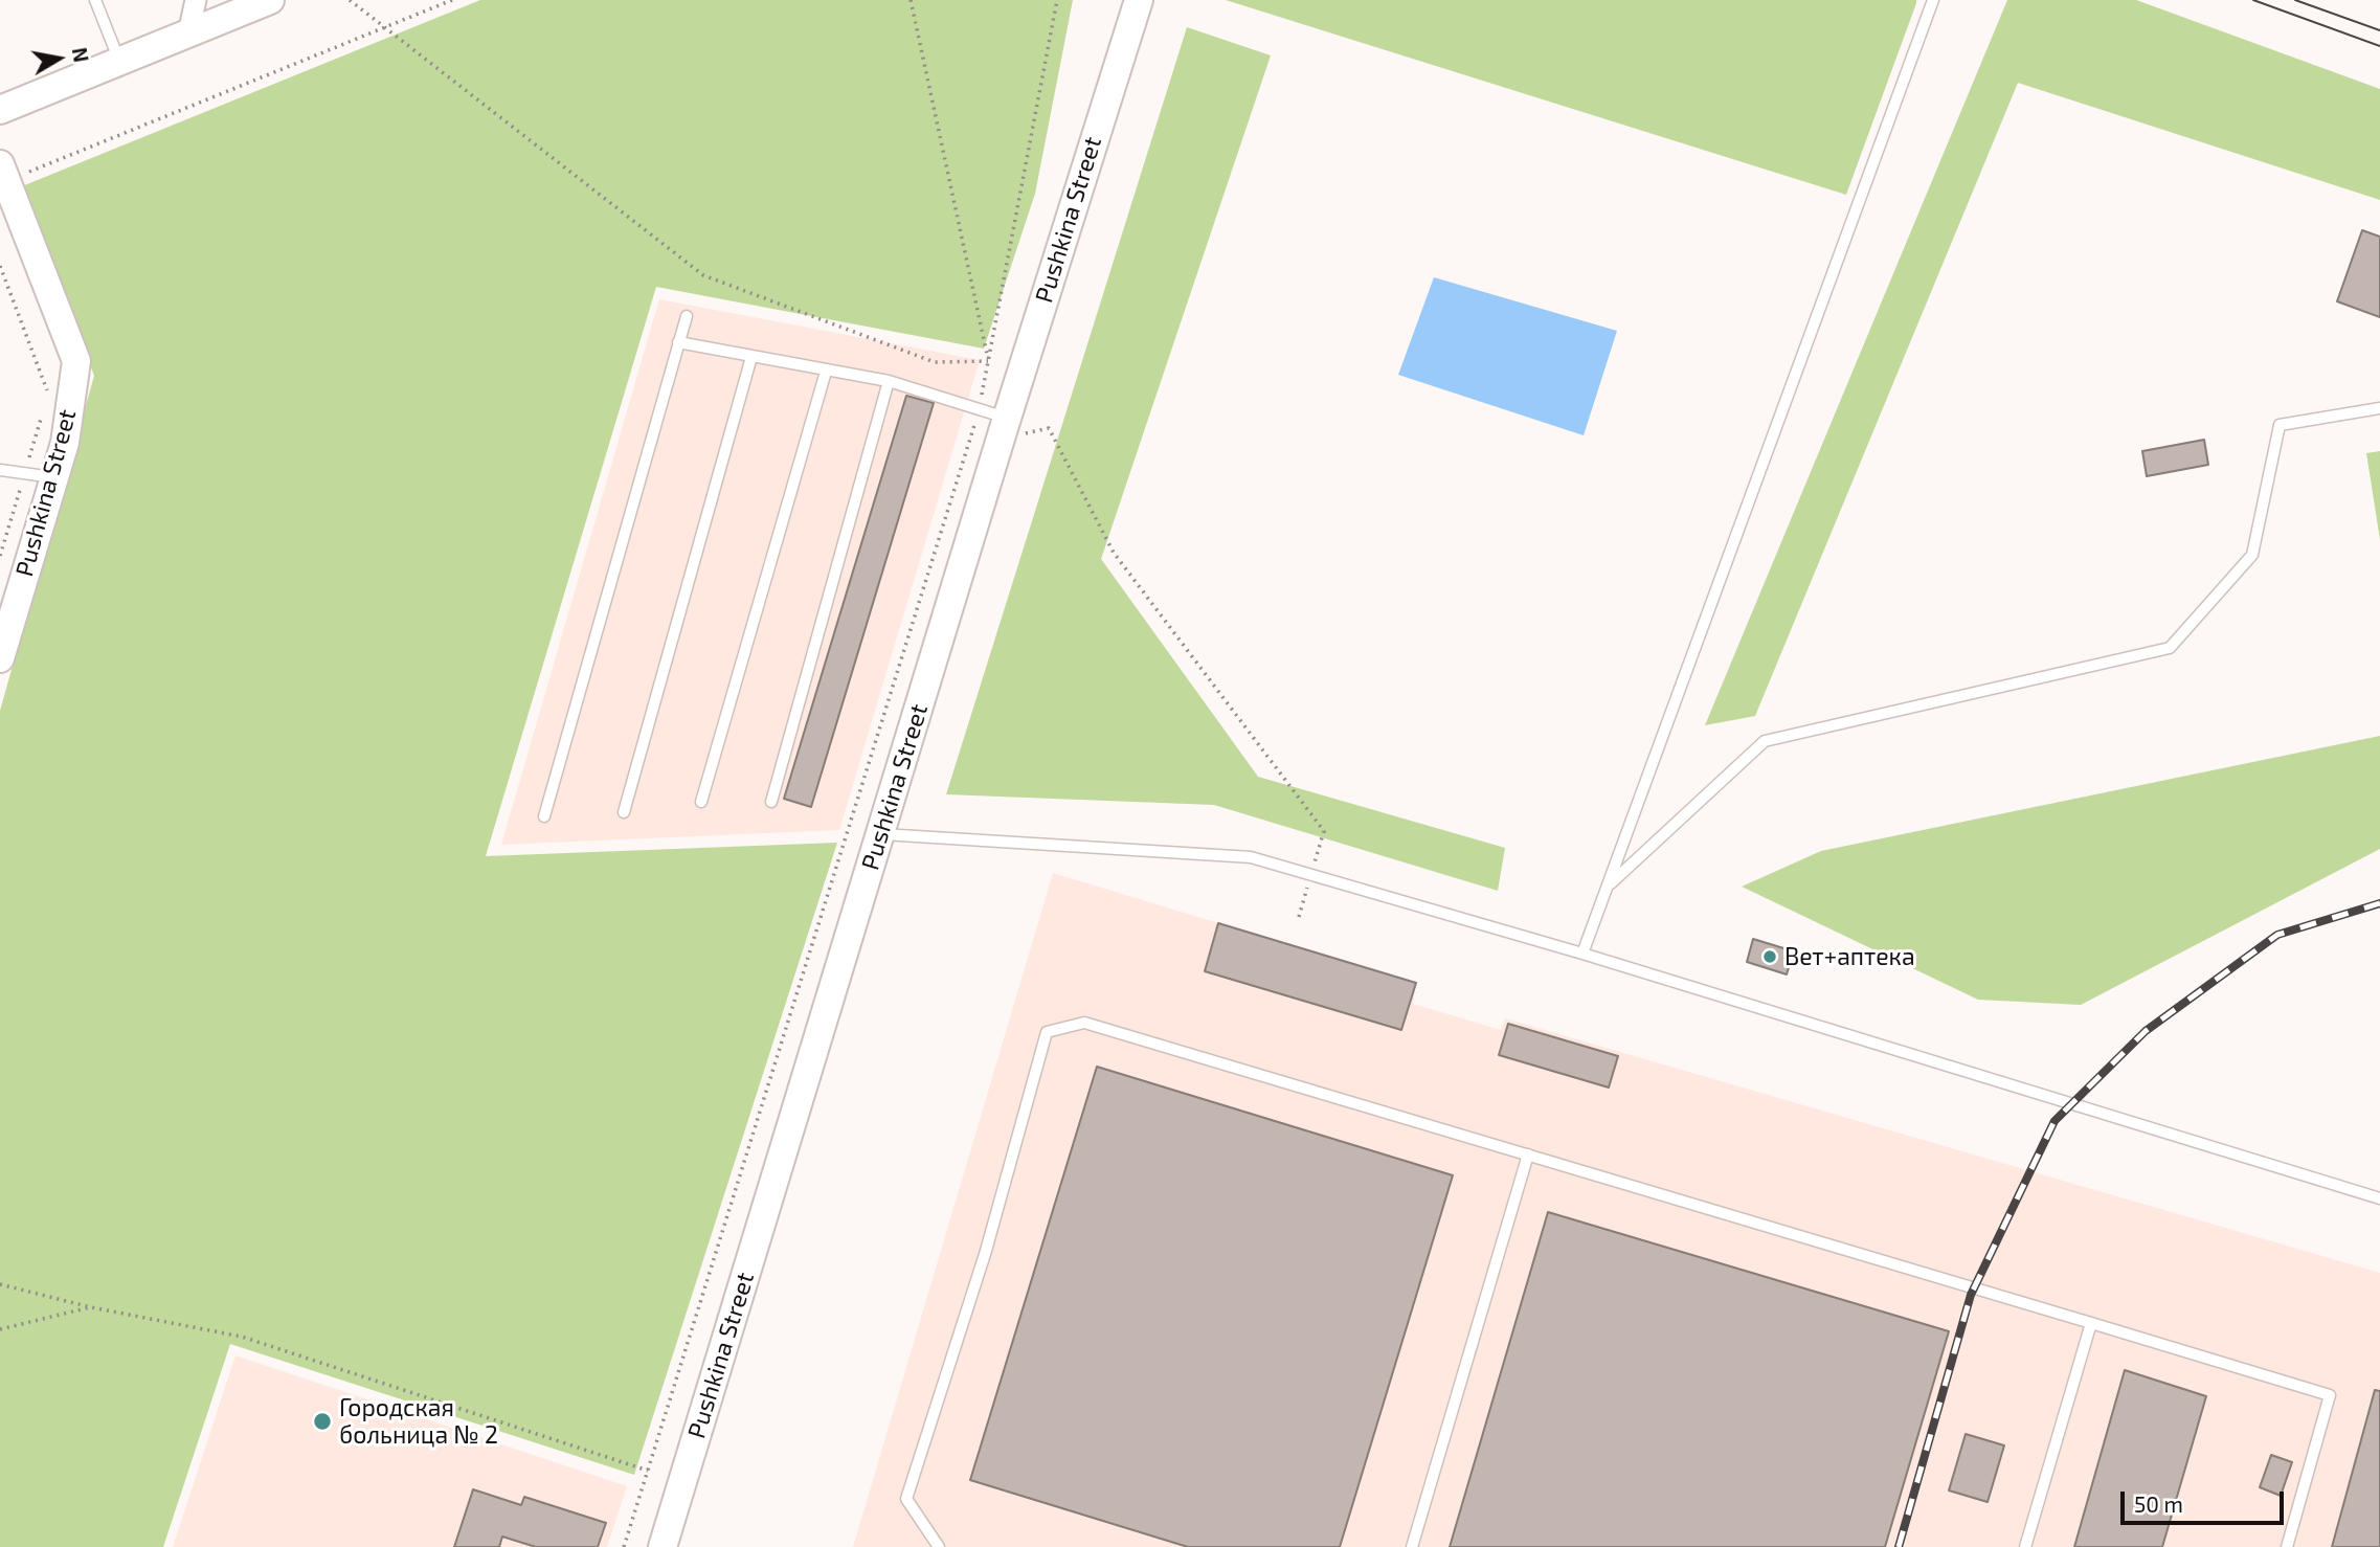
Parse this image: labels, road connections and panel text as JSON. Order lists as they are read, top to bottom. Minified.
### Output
{"streets":{"main road":["Pushkina Street"]},"places":["Вет+аптека","Городская больница № 2"],"scale_bar":"50 m","north":"right"}
